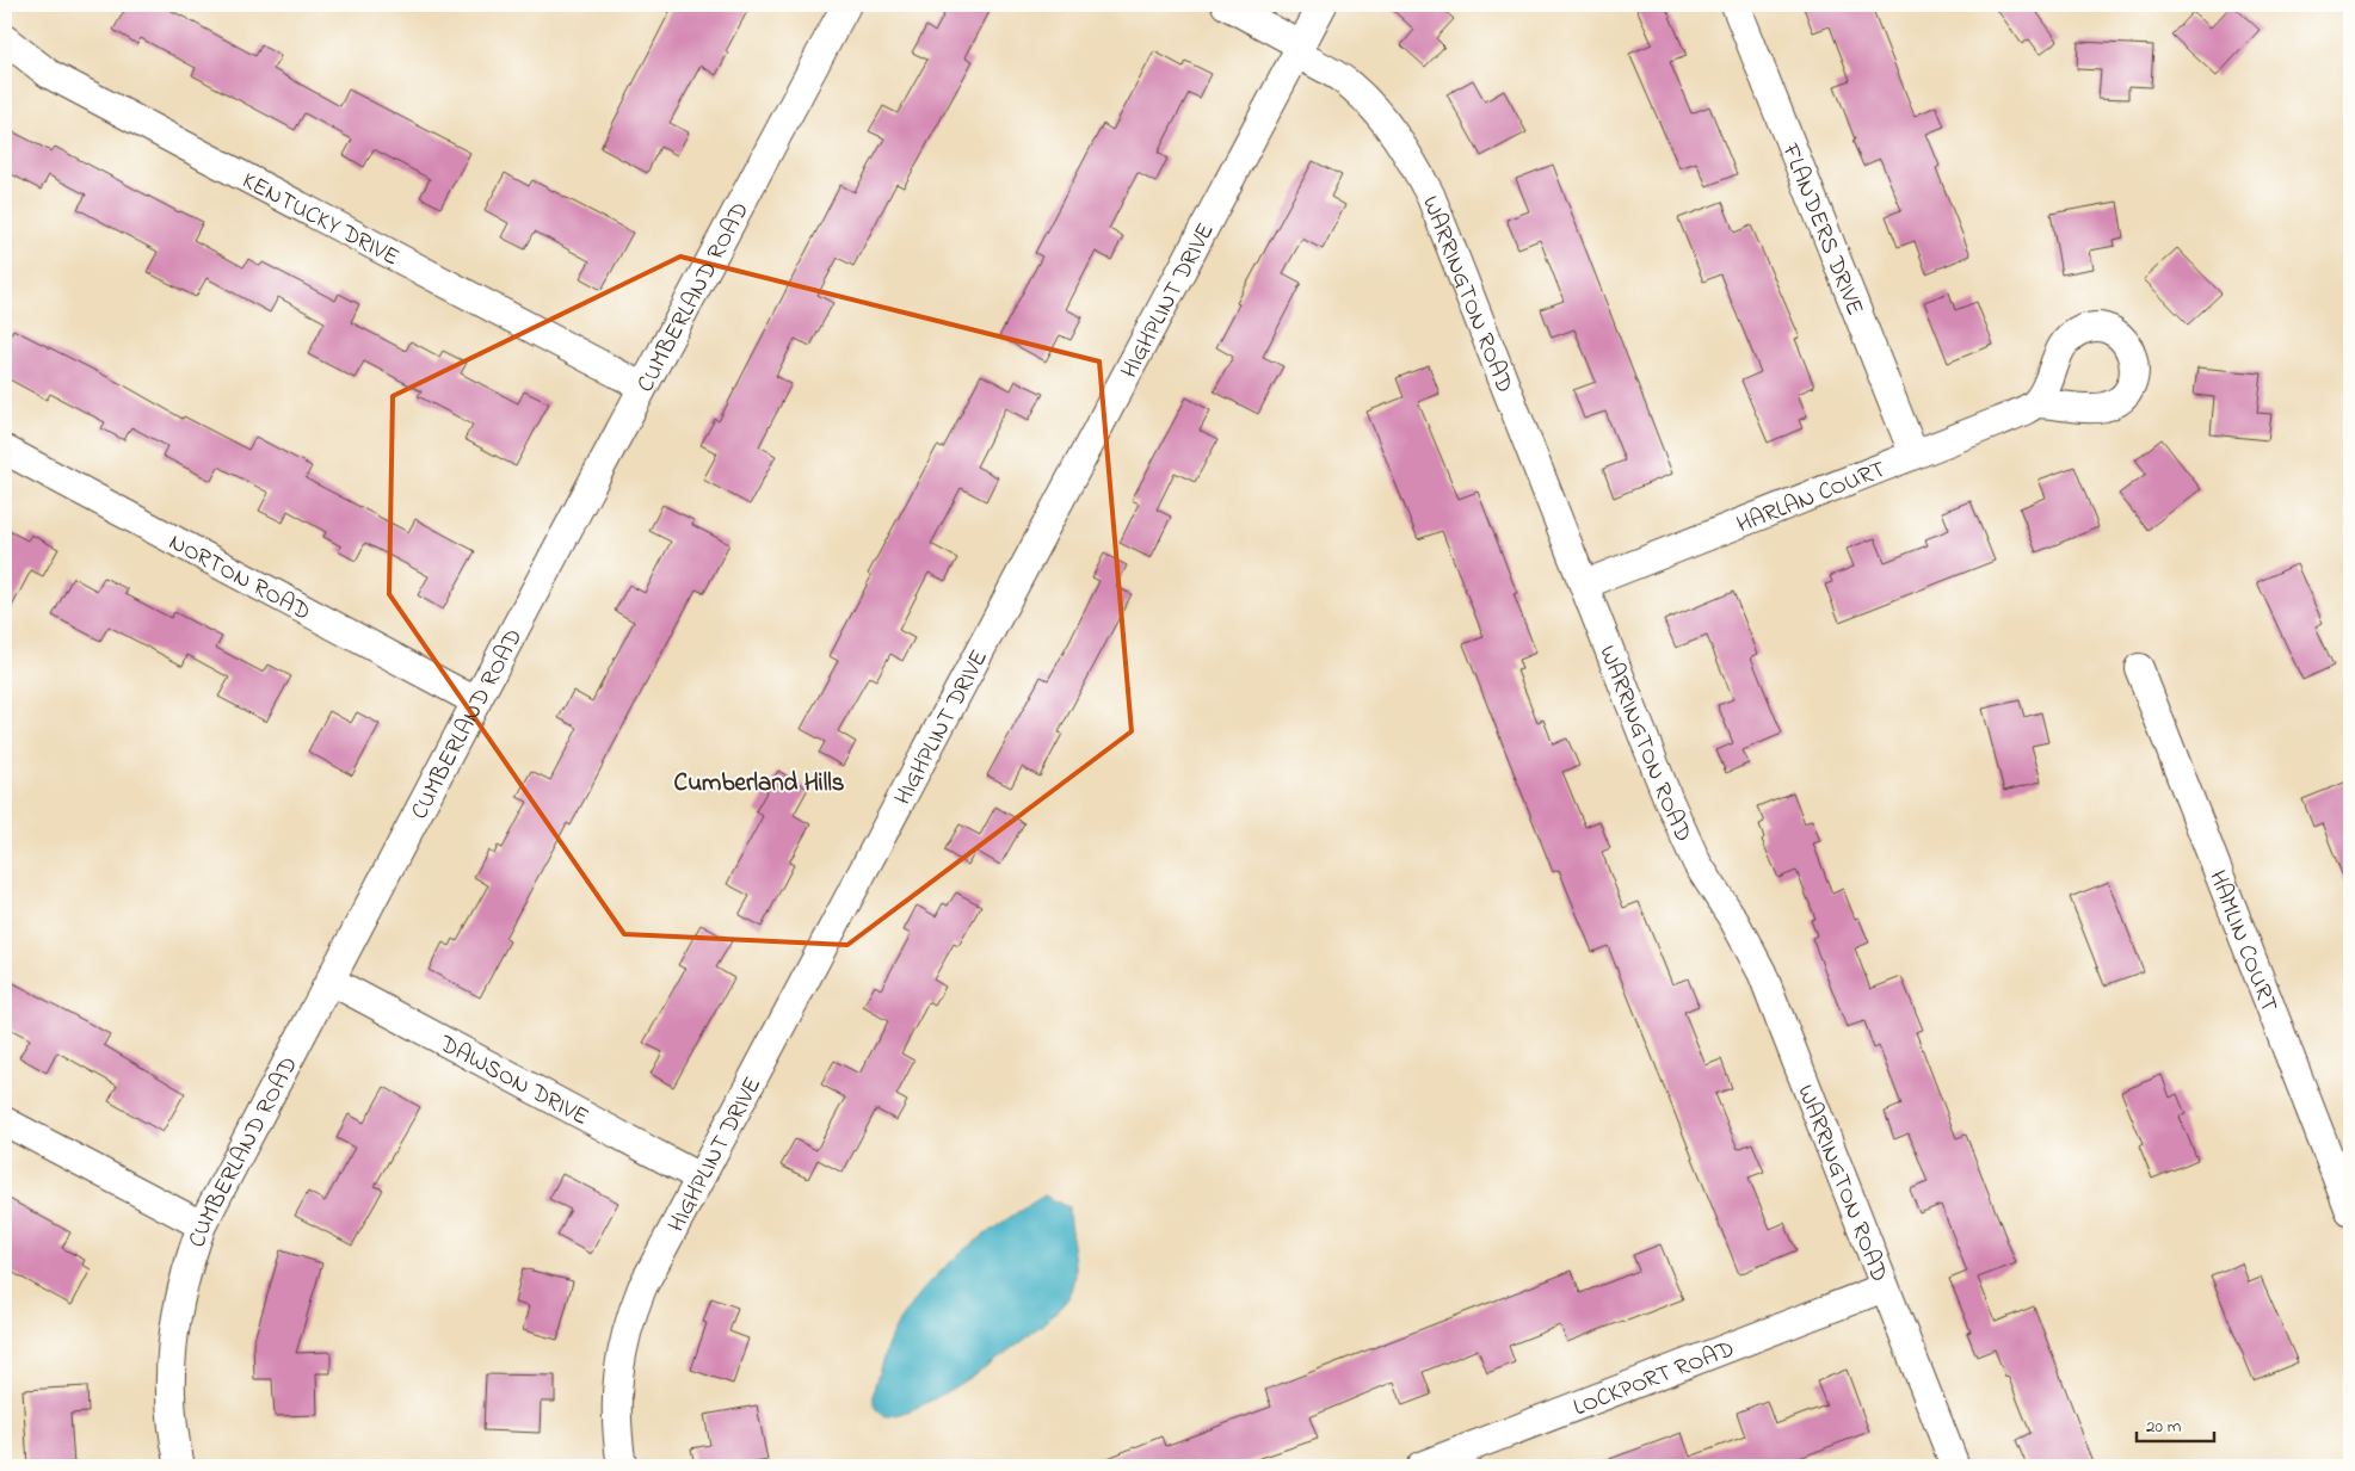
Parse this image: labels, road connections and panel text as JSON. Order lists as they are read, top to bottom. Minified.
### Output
{"streets":{"street":["KENTUCKY DRIVE","FLANDERS DRIVE","WARRINGTON ROAD","CUMBERLAND ROAD","HIGHPLINT DRIVE","HARLAN COURT","NORTON ROAD","HAMLIN COURT","DAWSON DRIVE","LOCKPORT ROAD"]},"crossings":[["KENTUCKY DRIVE","CUMBERLAND ROAD"],["FLANDERS DRIVE","HARLAN COURT"],["WARRINGTON ROAD","HIGHPLINT DRIVE"],["WARRINGTON ROAD","HARLAN COURT"],["WARRINGTON ROAD","LOCKPORT ROAD"],["CUMBERLAND ROAD","NORTON ROAD"],["CUMBERLAND ROAD","DAWSON DRIVE"],["HIGHPLINT DRIVE","DAWSON DRIVE"]],"districts":["Cumberland Hills"],"scale_bar":"20 m"}
